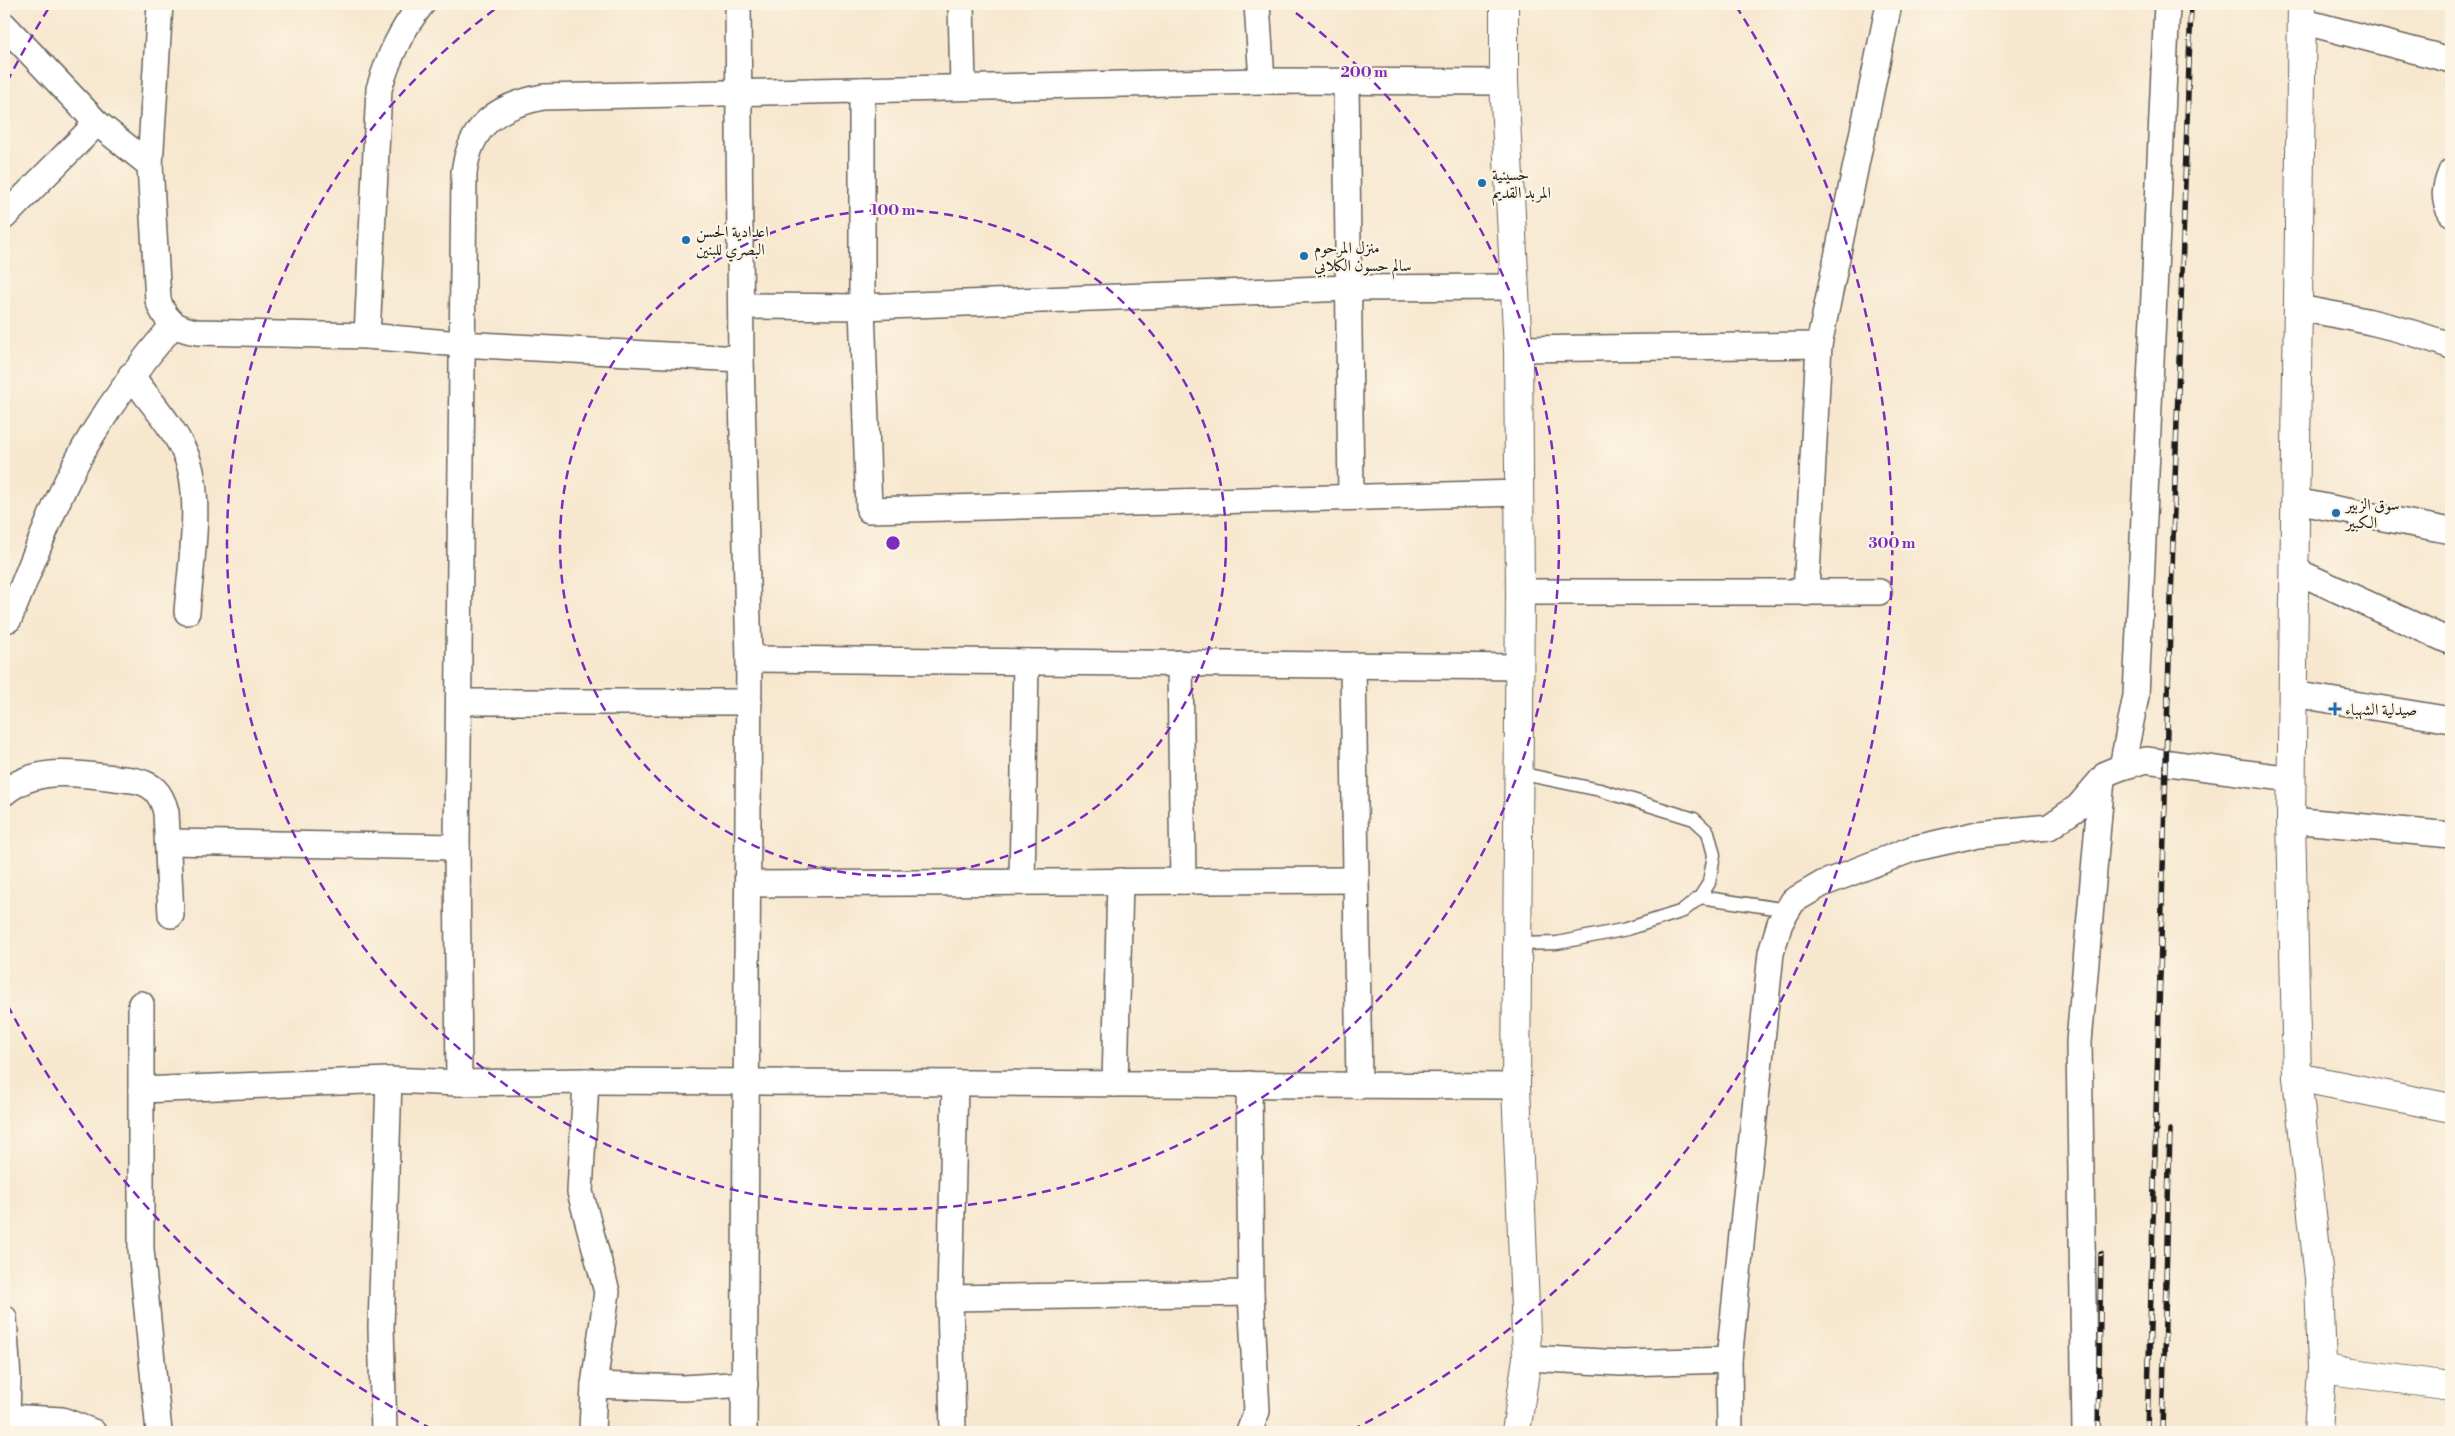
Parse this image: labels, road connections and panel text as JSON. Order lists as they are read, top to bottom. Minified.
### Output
{"places":{"other":["حسينية المربد القديم","اعدادية الحسن البصري للبنين","منزل المرحوم سالم حسون الكلابي","سوق الزبير الكبير"],"health":["صيدلية الشهباء"]},"rings":["200 m","100 m","300 m"]}
